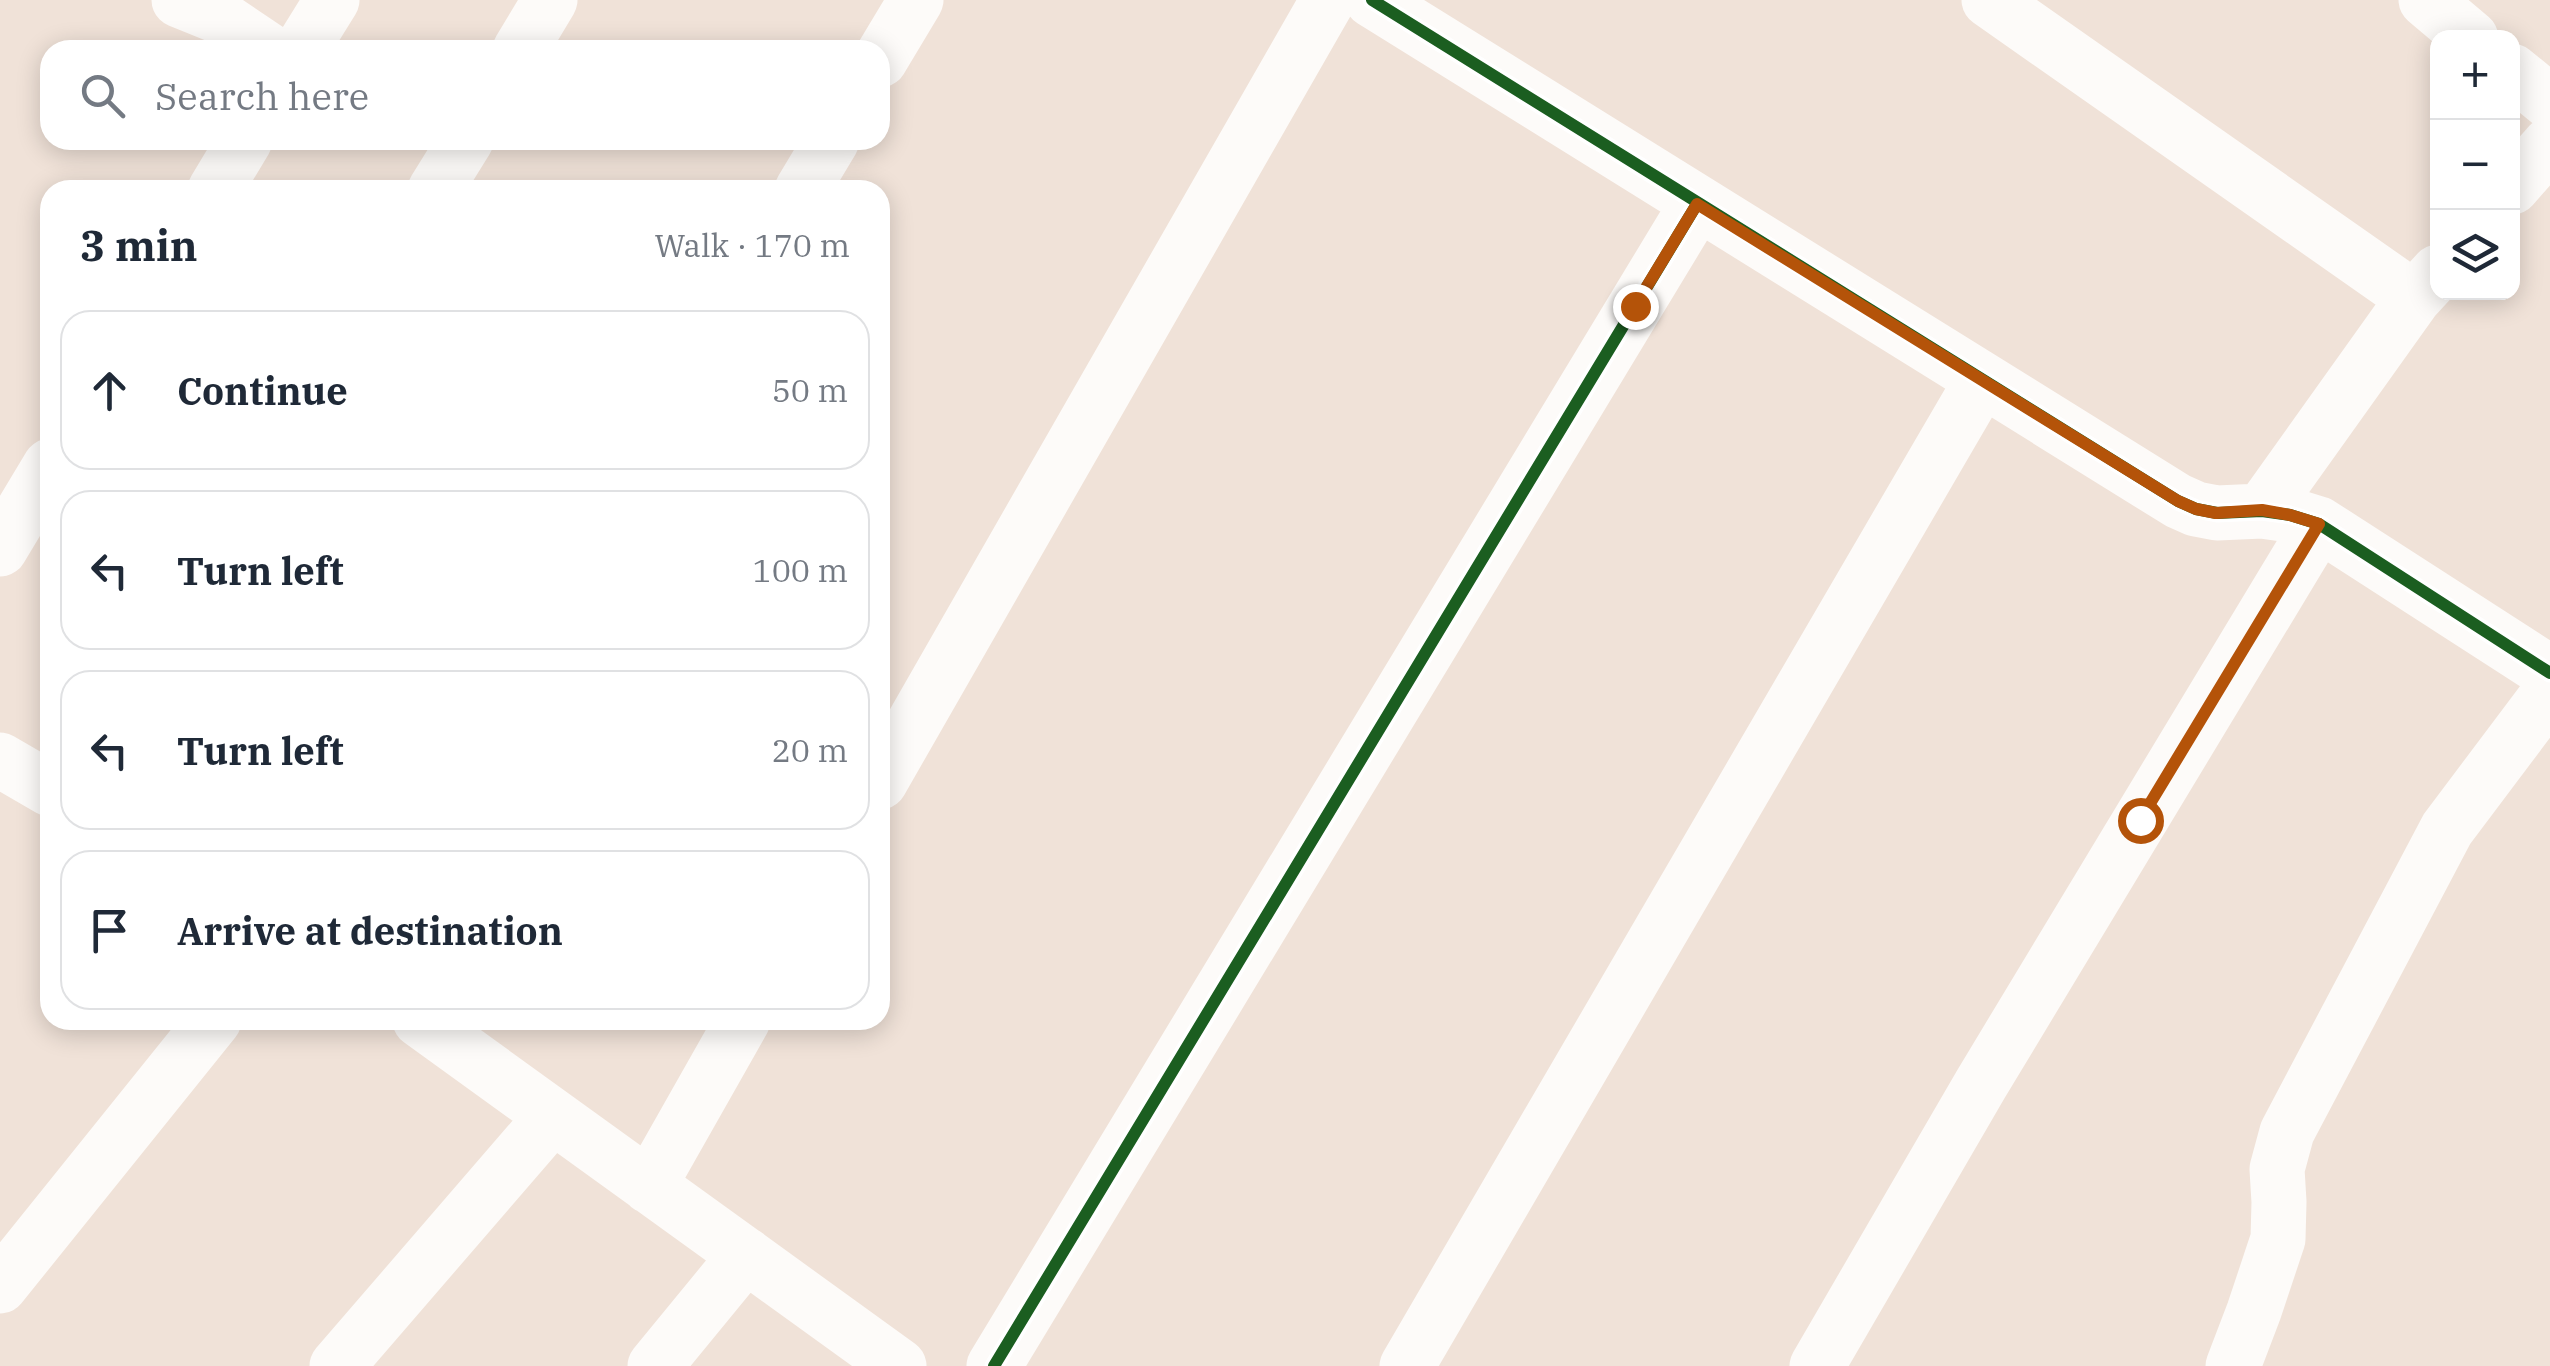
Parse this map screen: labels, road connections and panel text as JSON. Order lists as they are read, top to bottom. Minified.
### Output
{"page":{"map_buttons":["+","−"],"search":"Search here","heading":["3 min","Walk · 170 m"],"list":[["Continue","50 m"],["Turn left","100 m"],["Turn left","20 m"],"Arrive at destination"]}}
